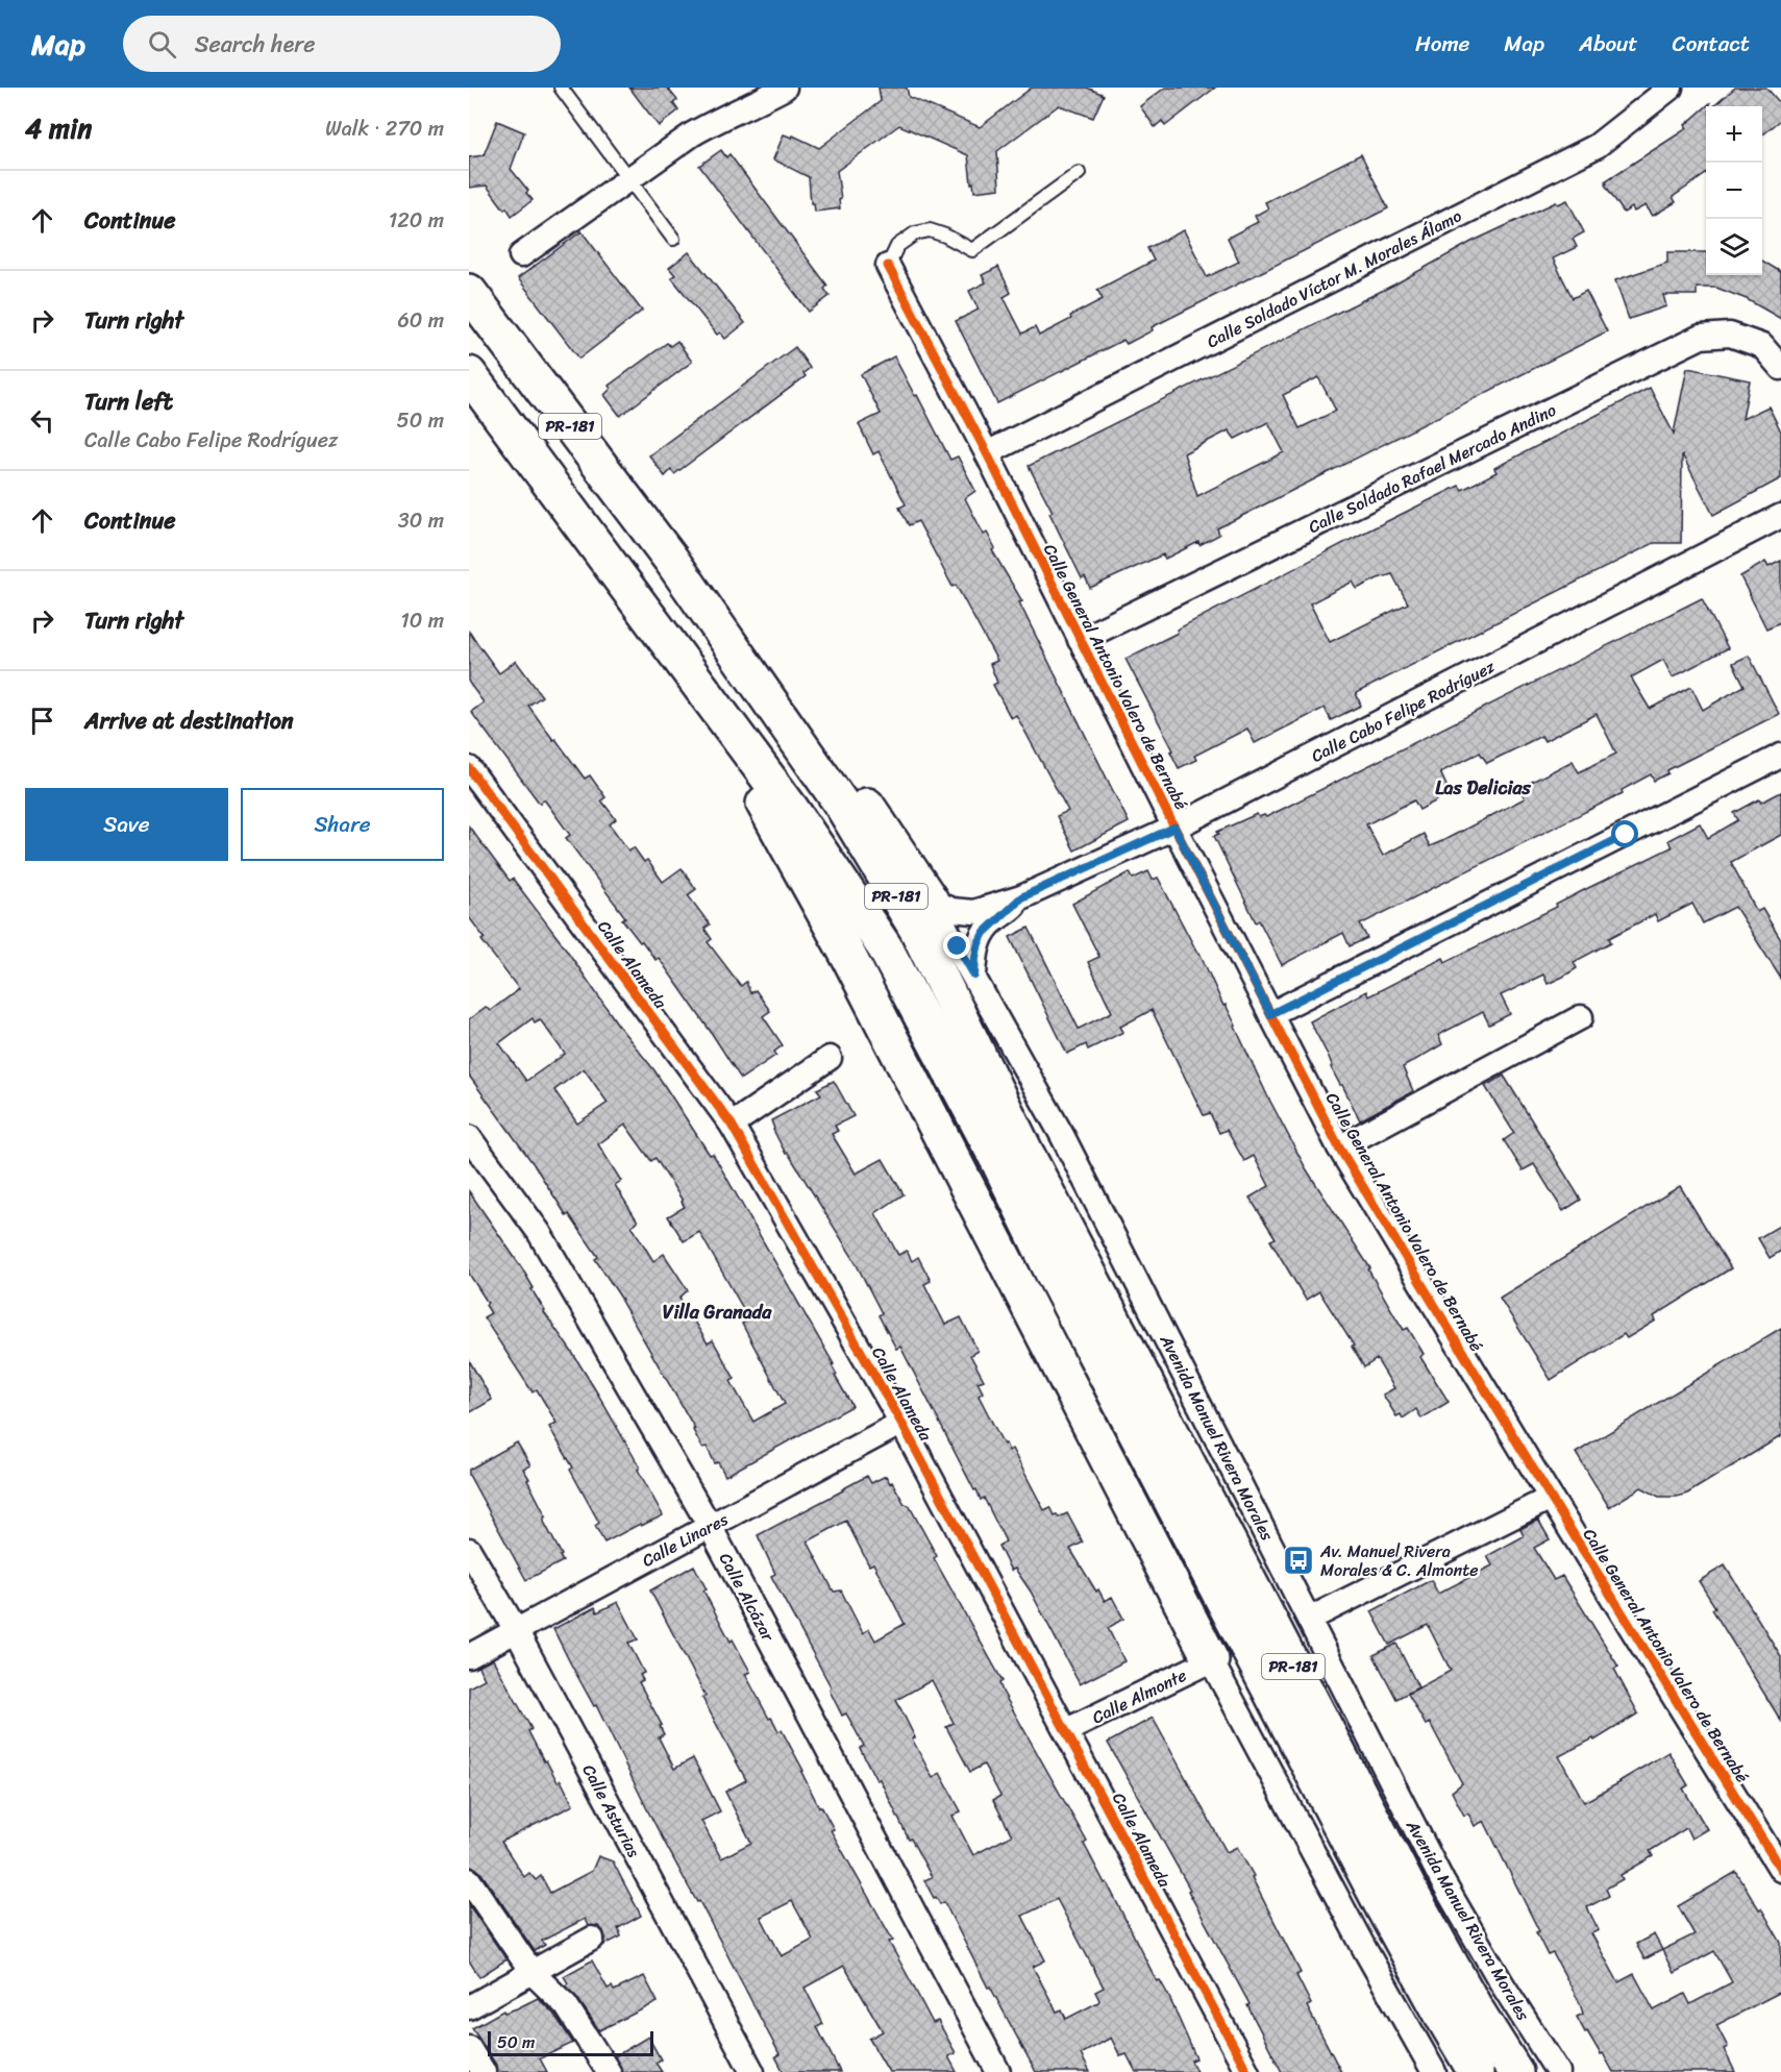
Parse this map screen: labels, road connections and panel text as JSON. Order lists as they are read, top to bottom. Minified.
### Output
{"streets":{"highway":["PR-181"],"street":["Calle Soldado Víctor M. Morales Álamo","Calle Soldado Rafael Mercado Andino","Calle General Antonio Valero de Bernabé","Calle Cabo Felipe Rodríguez","Calle Alameda","Avenida Manuel Rivera Morales","Calle Linares","Calle Alcázar","Calle Almonte","Calle Asturias"]},"crossings":[["Calle Soldado Víctor M. Morales Álamo","Calle General Antonio Valero de Bernabé"],["Calle Soldado Rafael Mercado Andino","Calle General Antonio Valero de Bernabé"],["Calle General Antonio Valero de Bernabé","Calle Cabo Felipe Rodríguez"],["Calle Alameda","Calle Linares"],["Calle Alameda","Calle Almonte"],["Calle Linares","Calle Alcázar"],["Calle Linares","Calle Asturias"]],"districts":["Las Delicias","Villa Granada"],"places":{"bus stop":["Av. Manuel Rivera Morales & C. Almonte"]},"scale_bar":"50 m","page":{"header":"Map","search":"Search here","nav":["Home","Map","About","Contact"],"heading":["4 min","Walk · 270 m"],"map_buttons":["+","−"],"list":[["Continue","120 m"],["Turn right","60 m"],["Turn left","Calle Cabo Felipe Rodríguez","50 m"],["Continue","30 m"],["Turn right","10 m"],"Arrive at destination"],"buttons":["Save","Share"],"scale":"50 m"}}
